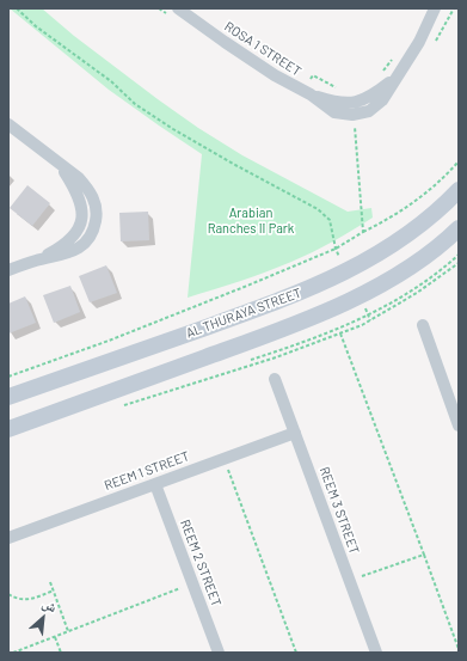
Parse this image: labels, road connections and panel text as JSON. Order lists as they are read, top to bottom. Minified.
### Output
{"streets":{"street":["ROSA 1 STREET","AL THURAYA STREET","REEM 1 STREET","REEM 3 STREET","REEM 2 STREET"]},"crossings":[["REEM 1 STREET","REEM 3 STREET"],["REEM 1 STREET","REEM 2 STREET"]],"parks":["Arabian Ranches II Park"],"north":"top right"}
